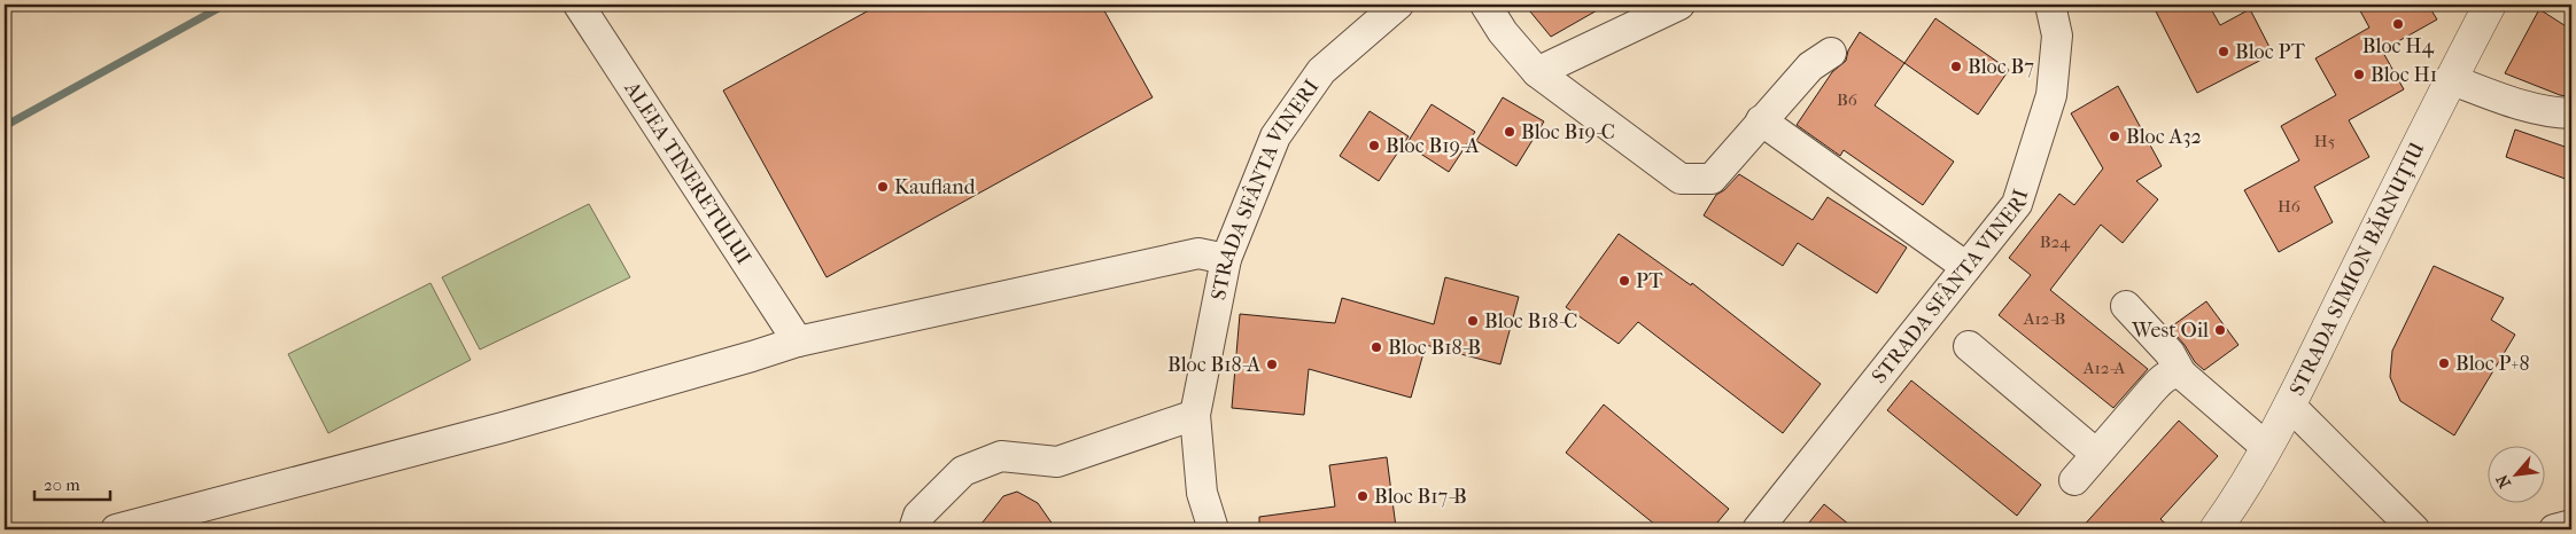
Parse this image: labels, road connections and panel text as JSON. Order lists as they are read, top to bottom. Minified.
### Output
{"streets":{"street":["ALEEA TINERETULUI","STRADA SFÂNTA VINERI","STRADA SIMION BĂRNUȚIU"]},"places":["Bloc H4","Bloc PT","Bloc B7","Bloc H1","Bloc B19-C","Bloc A32","Bloc B19-A","Kaufland","PT","Bloc B18-C","West Oil","Bloc B18-B","Bloc P+8","Bloc B18-A","Bloc B17-B"],"house_numbers":["B6","H5","H6","B24","A12-B","A12-A"],"scale_bar":"20 m","north":"bottom left"}
